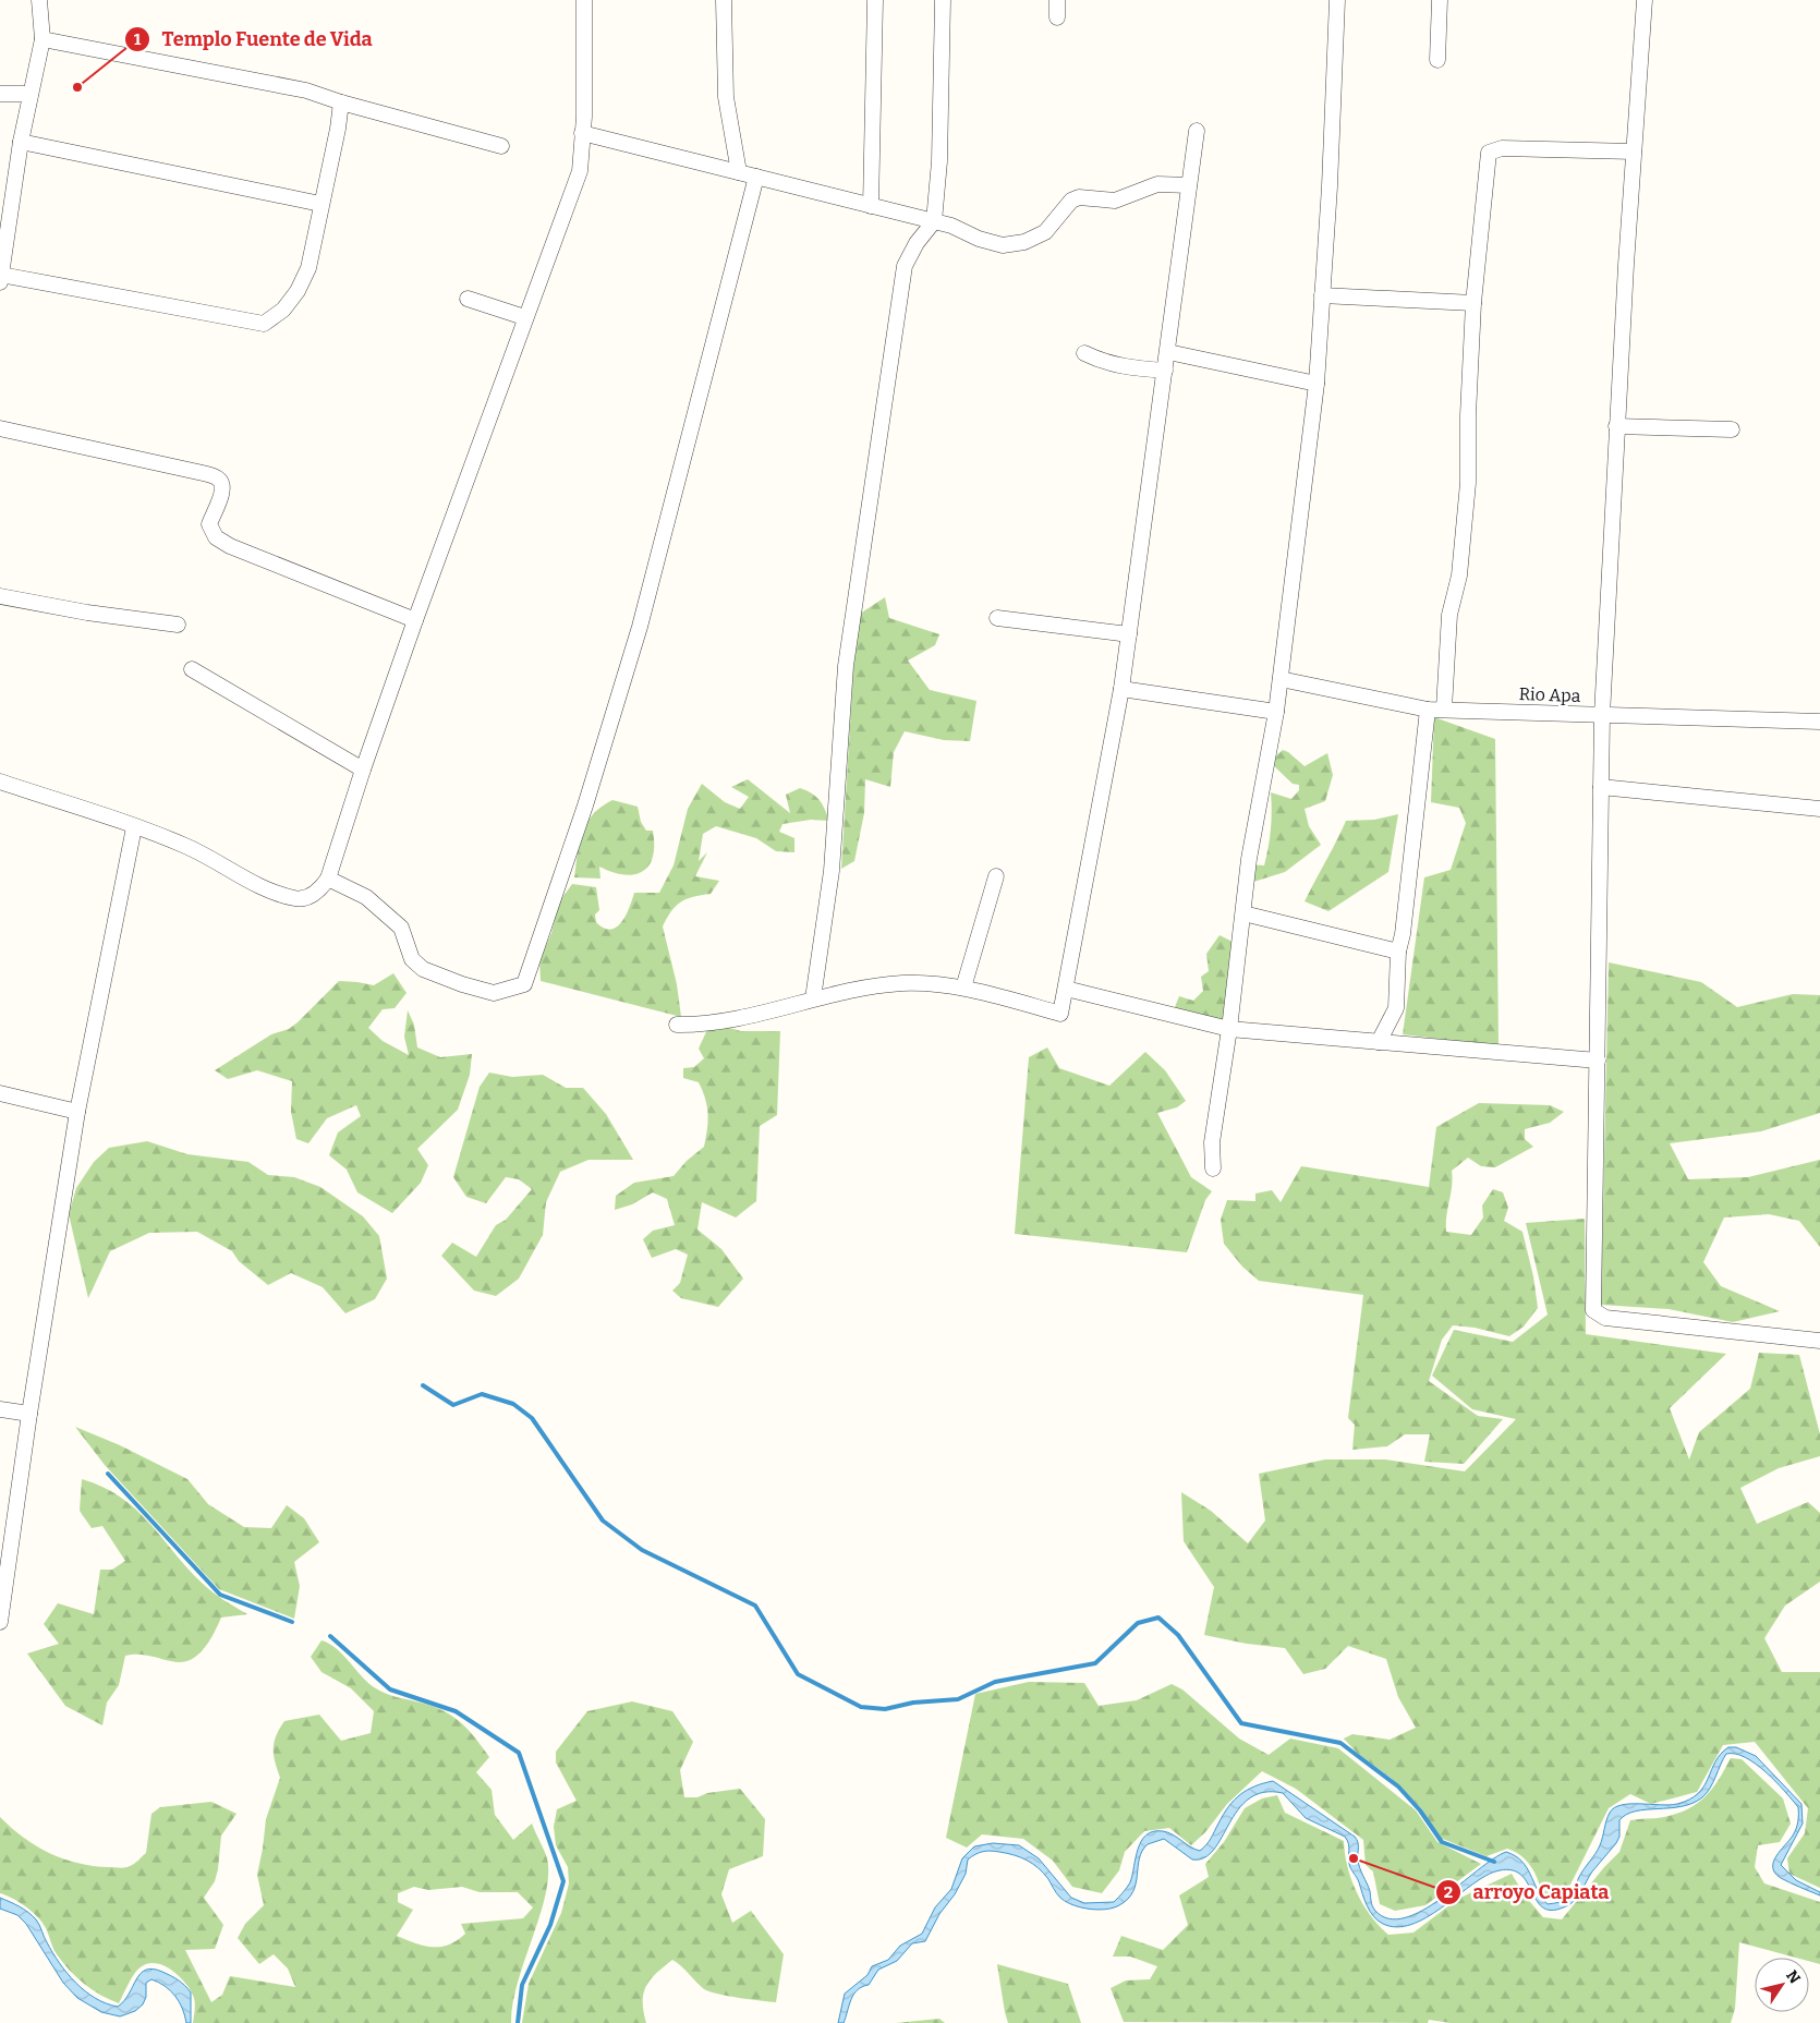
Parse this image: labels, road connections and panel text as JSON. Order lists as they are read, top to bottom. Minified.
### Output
{"streets":{"street":["Rio Apa"]},"places":["Templo Fuente de Vida","arroyo Capiata"],"north":"top right"}
